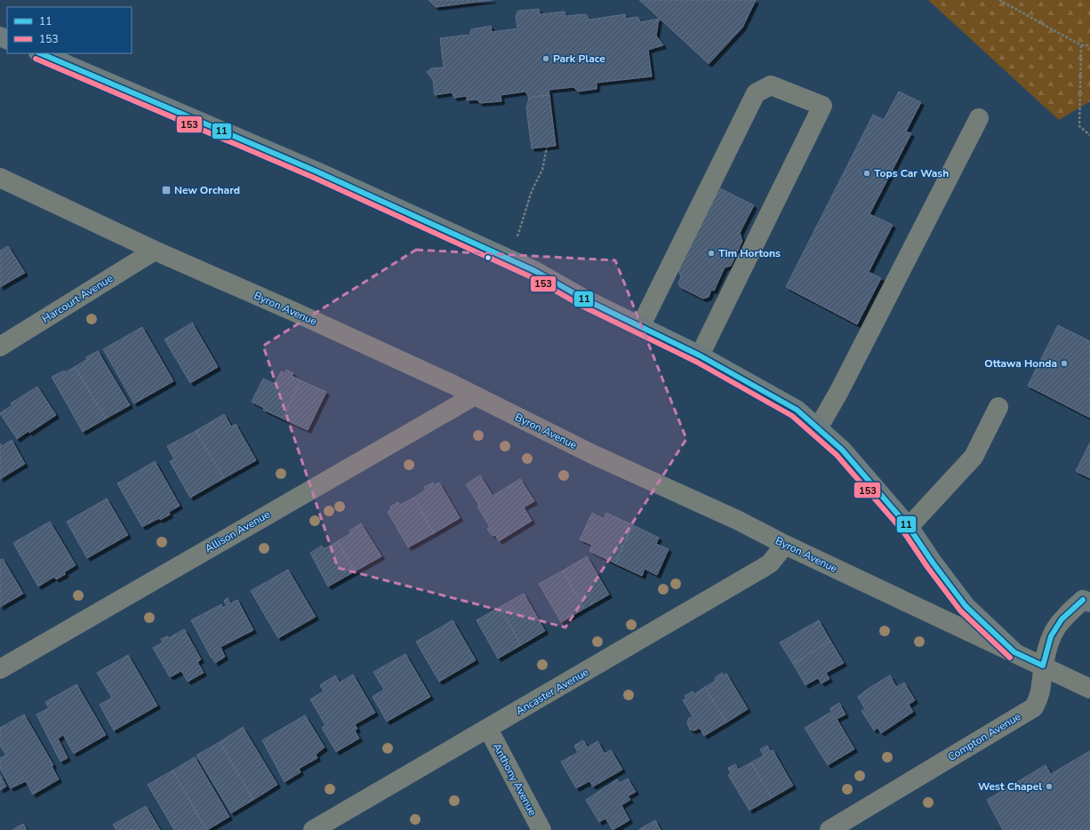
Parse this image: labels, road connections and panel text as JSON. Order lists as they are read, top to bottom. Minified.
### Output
{"streets":{"street":["Harcourt Avenue","Byron Avenue","Allison Avenue","Ancaster Avenue","Compton Avenue","Anthony Avenue"]},"crossings":[["Harcourt Avenue","Byron Avenue"],["Byron Avenue","Allison Avenue"],["Byron Avenue","Ancaster Avenue"],["Byron Avenue","Compton Avenue"],["Ancaster Avenue","Anthony Avenue"]],"places":{"other":["Park Place","Tops Car Wash","Tim Hortons","Ottawa Honda","West Chapel"],"transit":["New Orchard"]},"lines":["transit line 11","transit line 153"],"legend":["11","153"]}
